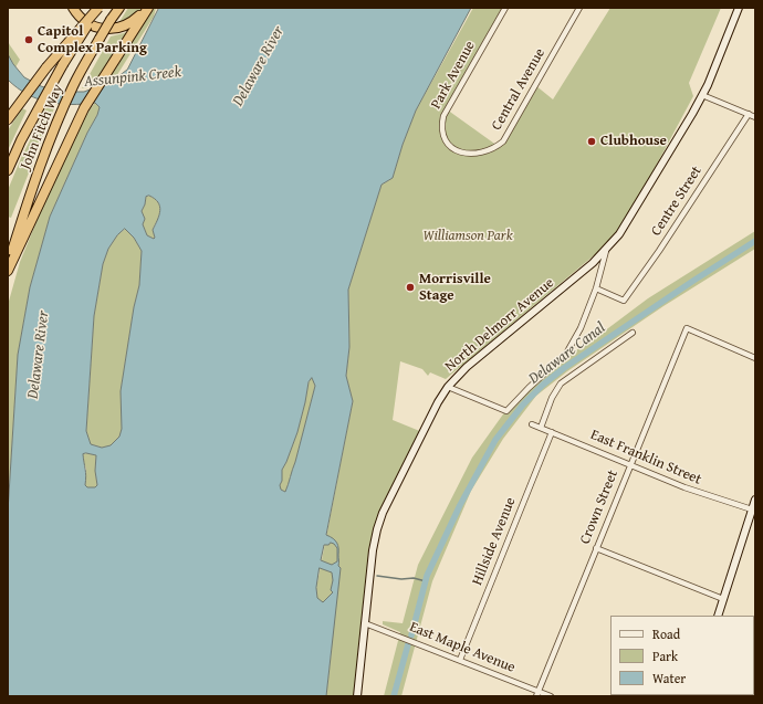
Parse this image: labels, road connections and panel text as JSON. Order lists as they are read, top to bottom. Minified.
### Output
{"streets":{"highway":["John Fitch Way"],"main road":["North Delmorr Avenue"],"street":["Park Avenue","Central Avenue","Centre Street","East Franklin Street","Crown Street","Hillside Avenue","East Maple Avenue"]},"crossings":[["Park Avenue","Central Avenue"],["North Delmorr Avenue","East Maple Avenue"],["East Franklin Street","Crown Street"],["East Franklin Street","Hillside Avenue"],["Crown Street","East Maple Avenue"],["Hillside Avenue","East Maple Avenue"]],"water":["Delaware River","Assunpink Creek","Delaware Canal"],"parks":["Williamson Park"],"places":["Capitol Complex Parking","Clubhouse","Morrisville Stage"],"legend":["Road","Park","Water"]}
